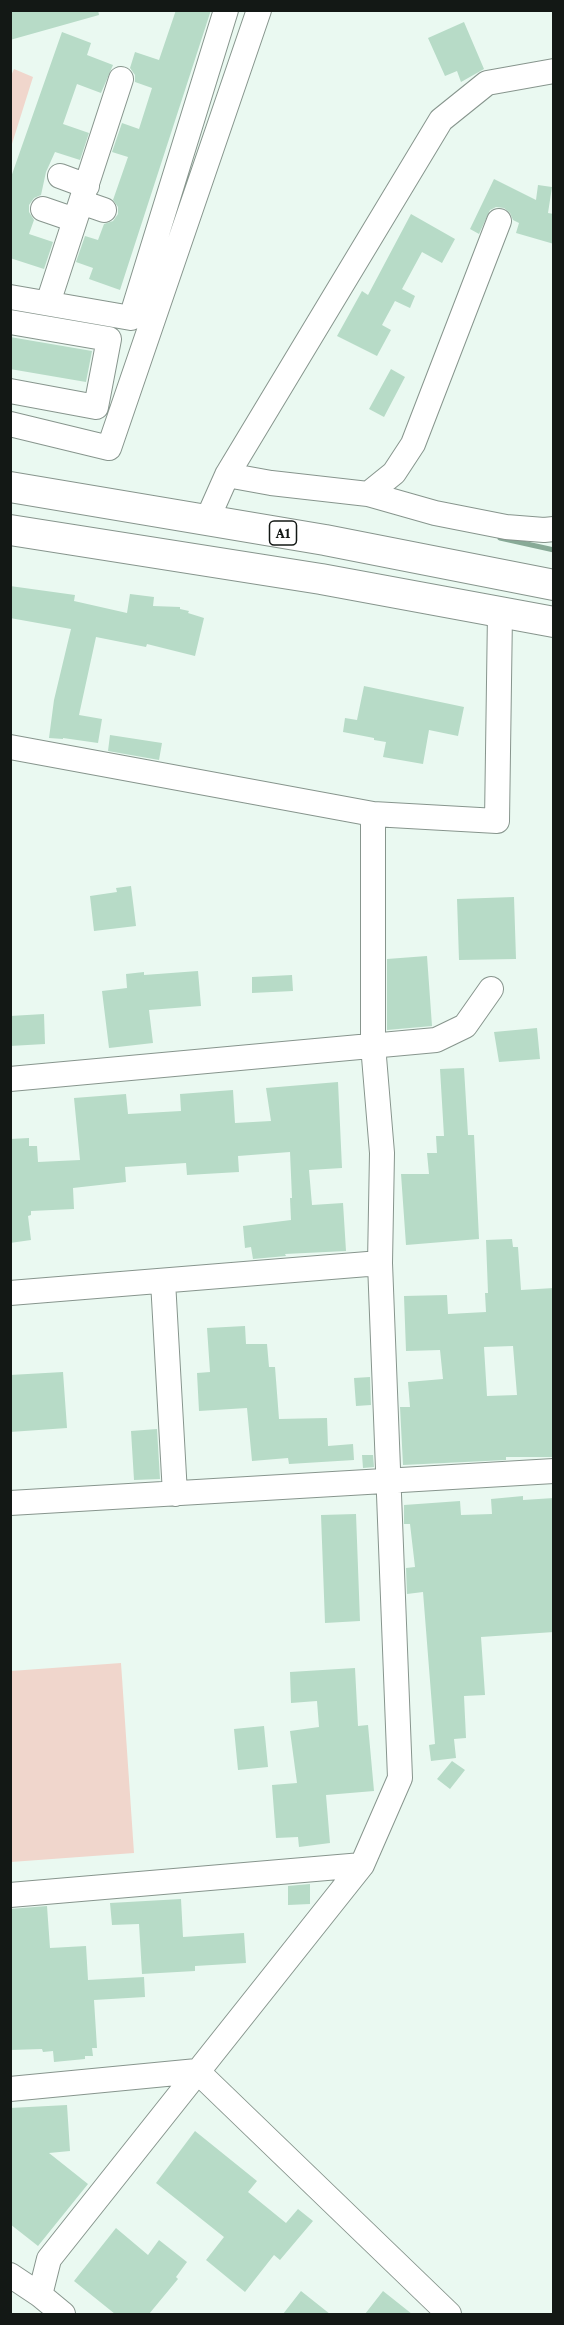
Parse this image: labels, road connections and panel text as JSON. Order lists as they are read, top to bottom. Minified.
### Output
{"streets":{"main road":["A1"]}}
